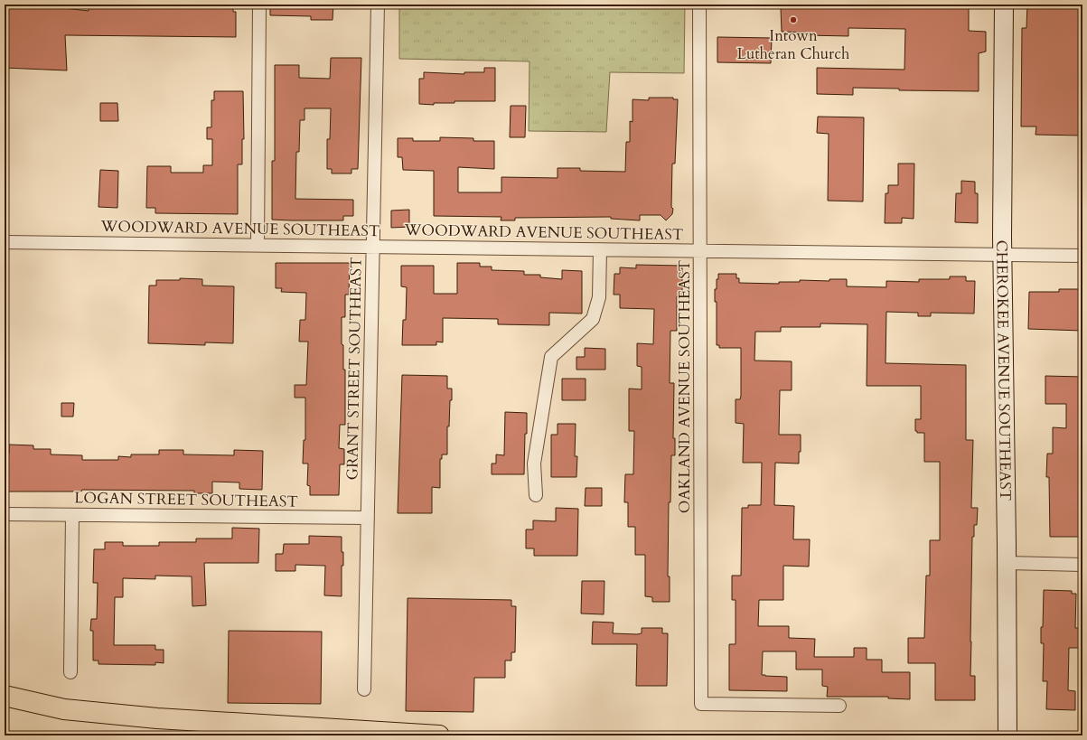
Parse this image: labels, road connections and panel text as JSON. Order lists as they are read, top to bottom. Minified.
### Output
{"streets":{"street":["WOODWARD AVENUE SOUTHEAST","GRANT STREET SOUTHEAST","CHEROKEE AVENUE SOUTHEAST","OAKLAND AVENUE SOUTHEAST","LOGAN STREET SOUTHEAST"]},"crossings":[["WOODWARD AVENUE SOUTHEAST","GRANT STREET SOUTHEAST"],["WOODWARD AVENUE SOUTHEAST","CHEROKEE AVENUE SOUTHEAST"],["WOODWARD AVENUE SOUTHEAST","OAKLAND AVENUE SOUTHEAST"],["GRANT STREET SOUTHEAST","LOGAN STREET SOUTHEAST"]],"places":["Intown Lutheran Church"]}
